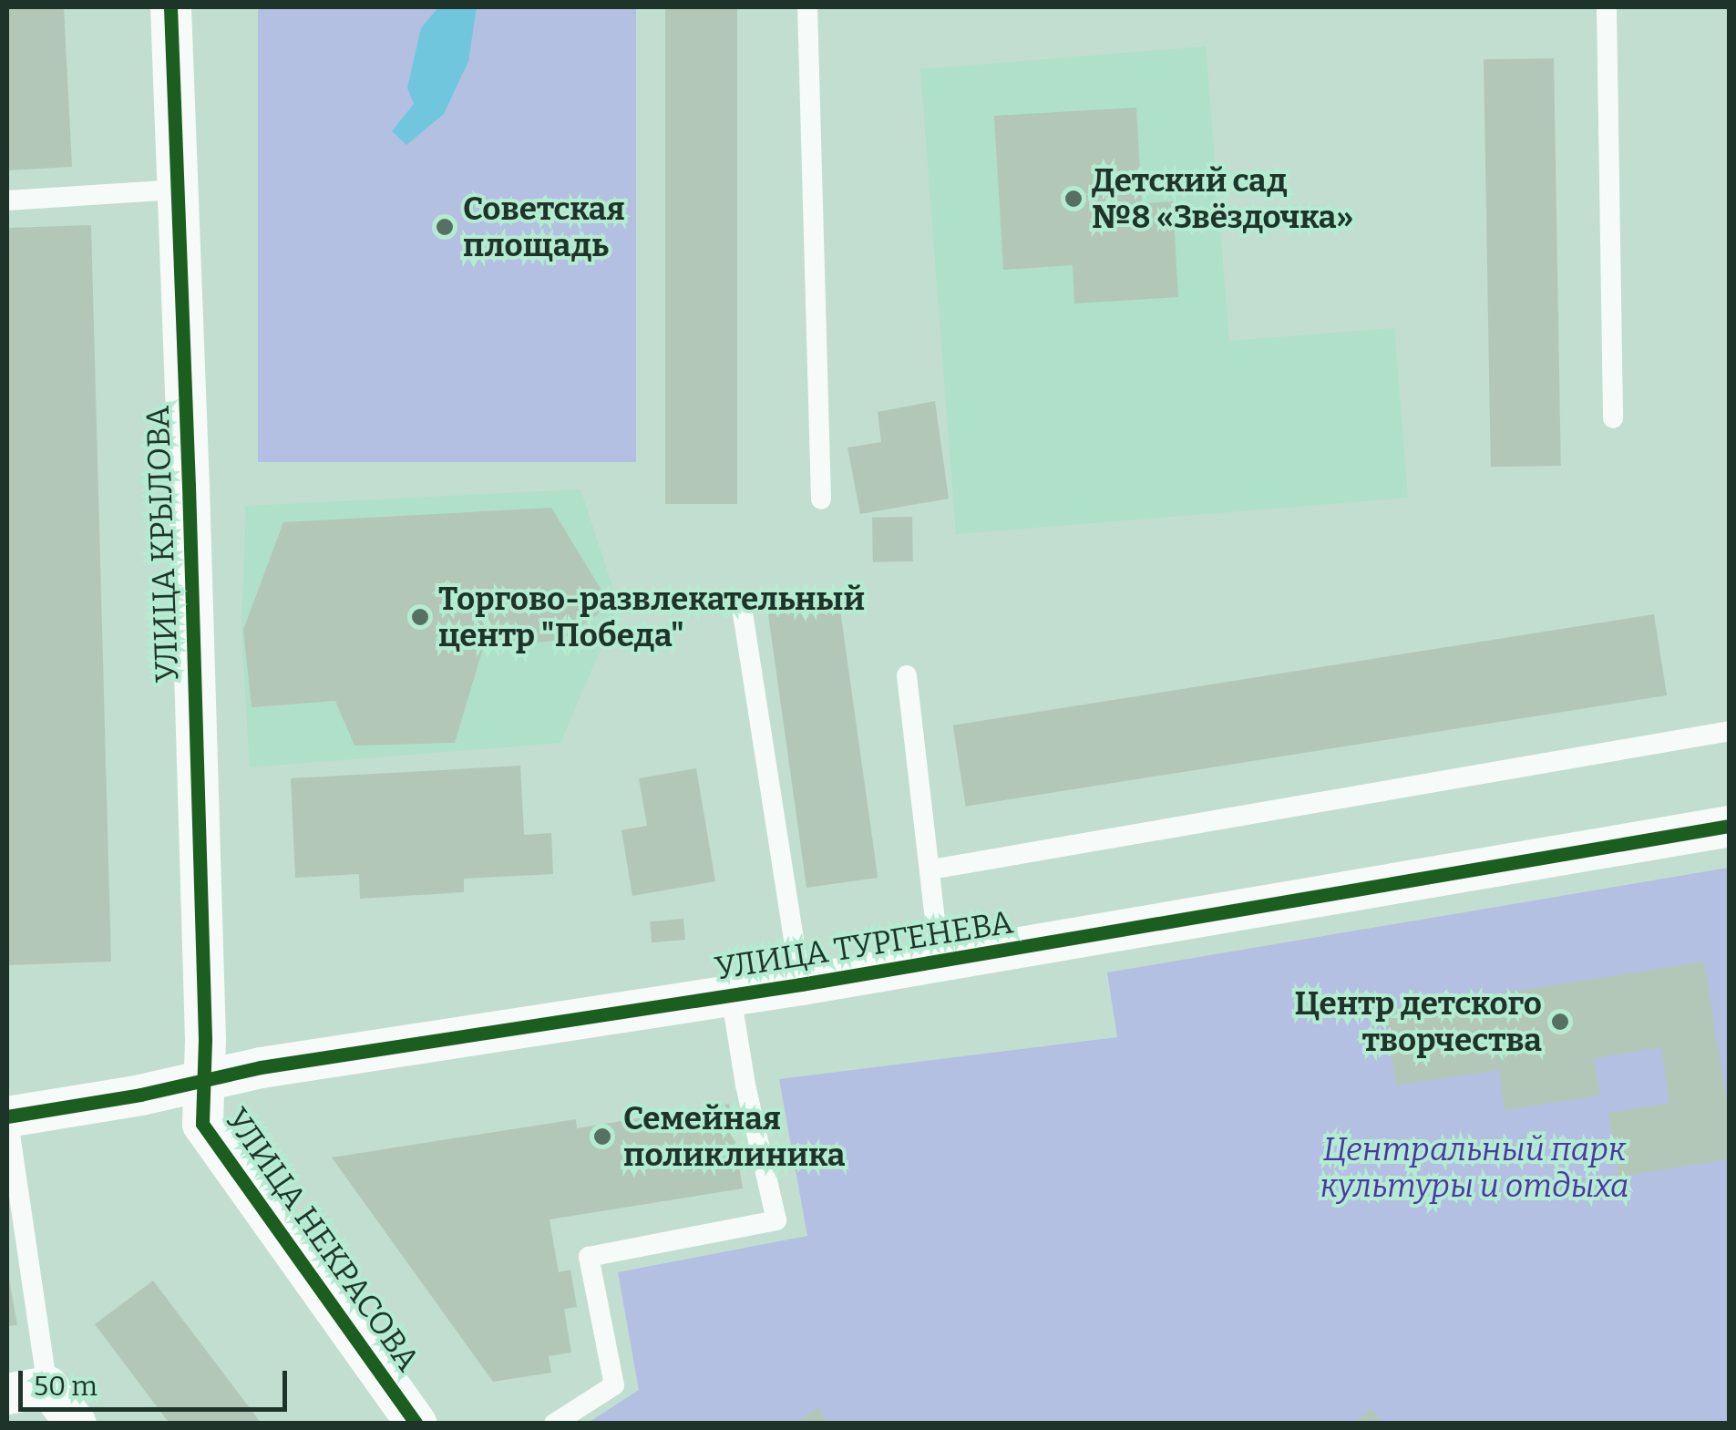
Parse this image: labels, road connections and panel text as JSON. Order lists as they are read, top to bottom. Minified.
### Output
{"streets":{"street":["УЛИЦА КРЫЛОВА","УЛИЦА ТУРГЕНЕВА","УЛИЦА НЕКРАСОВА"]},"crossings":[["УЛИЦА КРЫЛОВА","УЛИЦА ТУРГЕНЕВА"],["УЛИЦА КРЫЛОВА","УЛИЦА НЕКРАСОВА"],["УЛИЦА ТУРГЕНЕВА","УЛИЦА НЕКРАСОВА"]],"parks":["Центральный парк культуры и отдыха"],"places":["Детский сад №8 «Звёздочка»","Советская площадь","Торгово-развлекательный центр \"Победа\"","Центр детского творчества","Семейная поликлиника"],"scale_bar":"50 m"}
